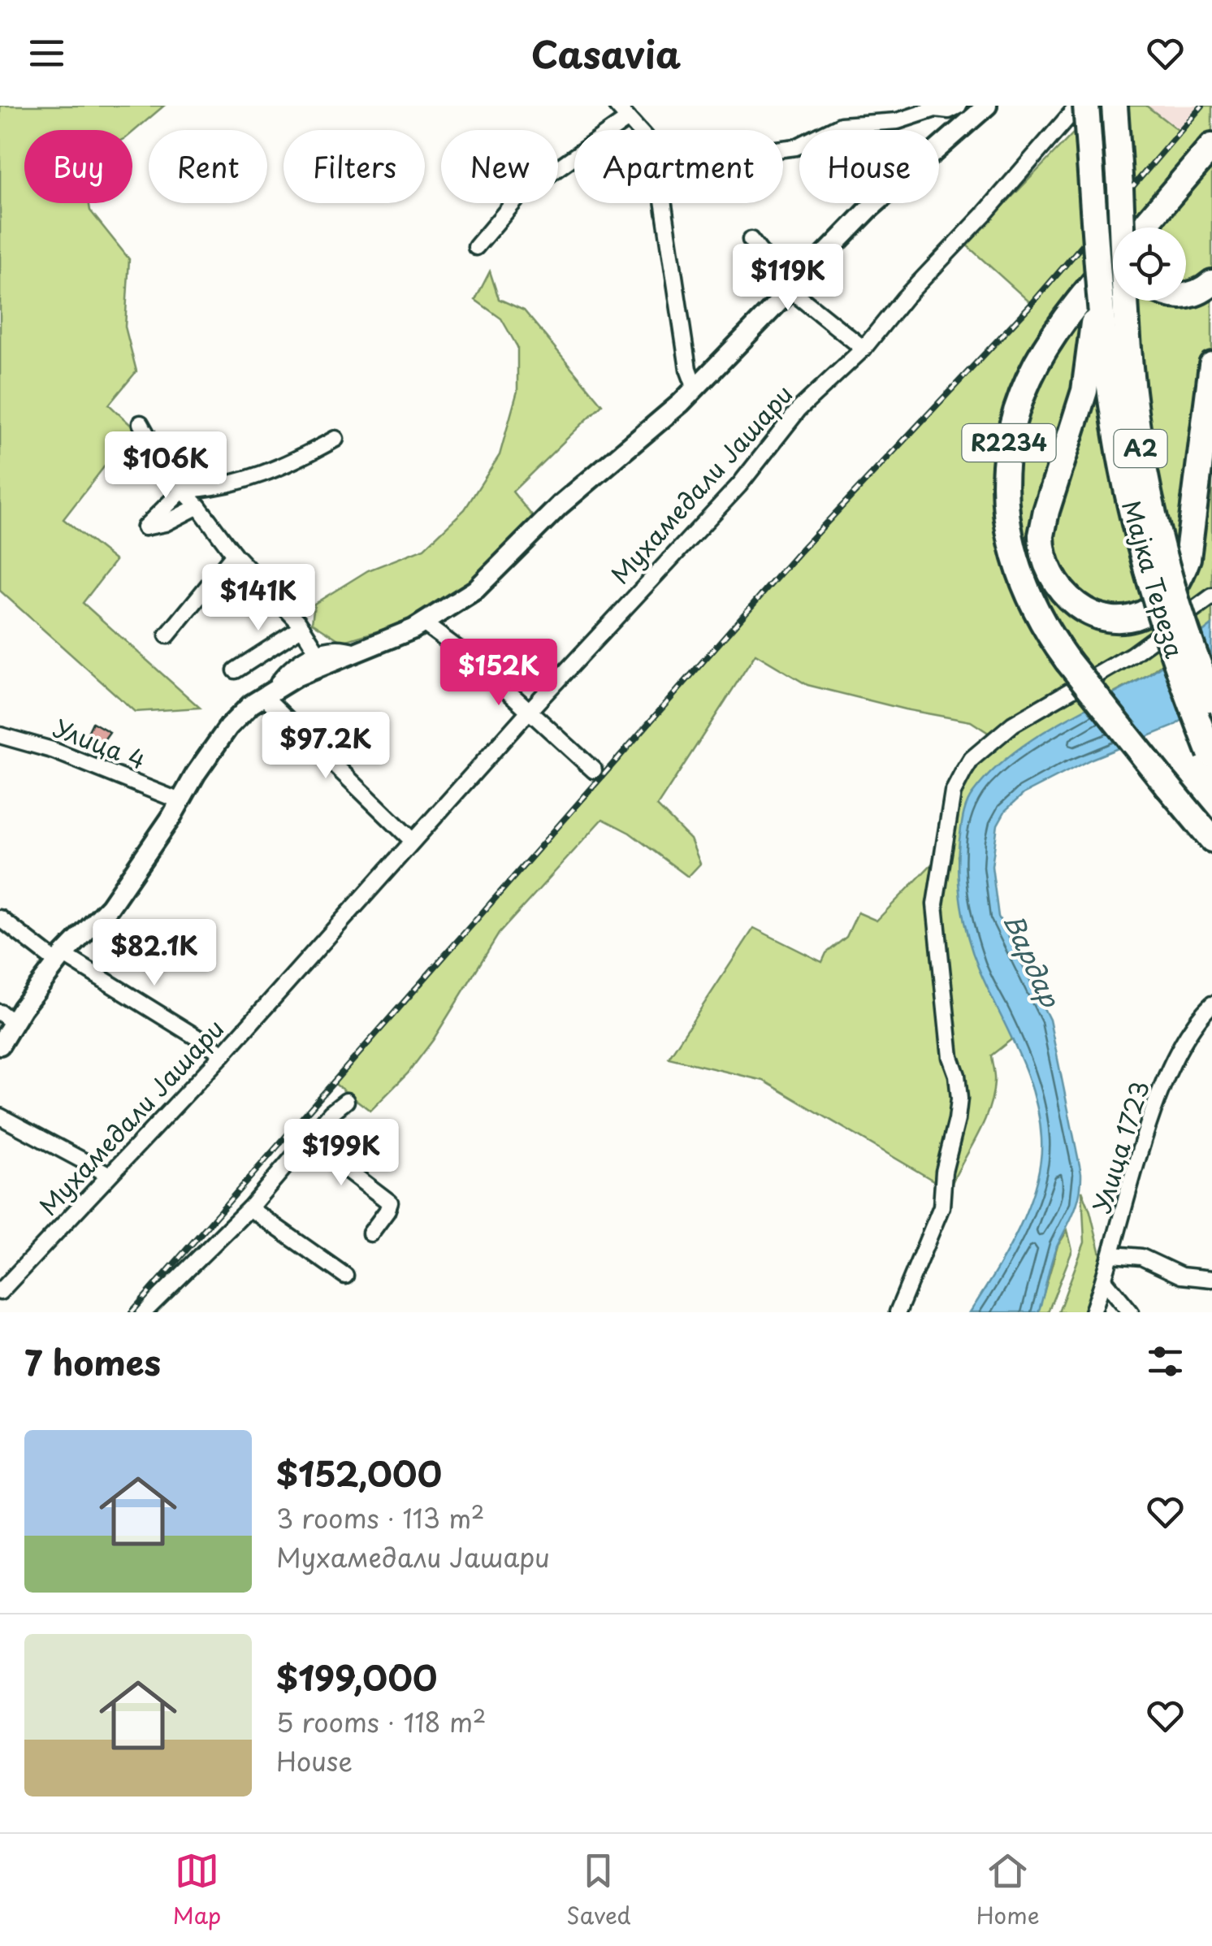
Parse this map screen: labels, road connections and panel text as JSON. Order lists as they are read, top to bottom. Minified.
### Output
{"streets":{"highway":["R2234","A2","Мајка Тереза"],"street":["Мухамедали Јашари","Улица 4","Улица 1723"]},"crossings":[["R2234","Мајка Тереза"]],"water":["Вардар"],"page":{"header":"Casavia","chip":["Buy","Rent","Filters","New","Apartment","House"],"price":["$119K","$106K","$141K","$152K","$97.2K","$82.1K","$199K"],"heading":"7 homes","list":[{"name":"$152,000","note":"3 rooms · 113 m² · Мухамедали Јашари"},{"name":"$199,000","note":"5 rooms · 118 m² · House"}],"tabs":["Map","Saved","Home"]}}
